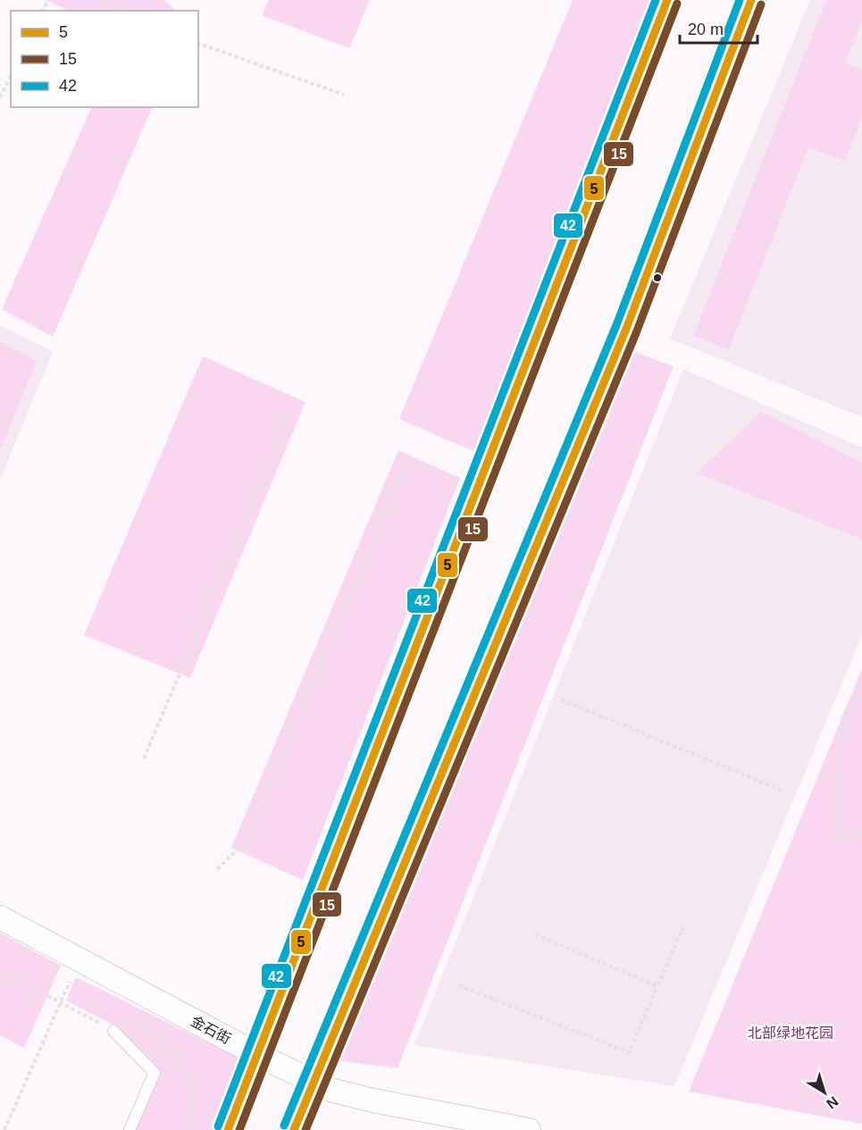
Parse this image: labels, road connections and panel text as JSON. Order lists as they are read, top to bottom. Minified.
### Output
{"streets":{"street":["金石街"]},"parks":["北部绿地花园"],"lines":["transit line 5","transit line 42","transit line 15"],"legend":["5","15","42"],"scale_bar":"20 m","north":"bottom right"}
